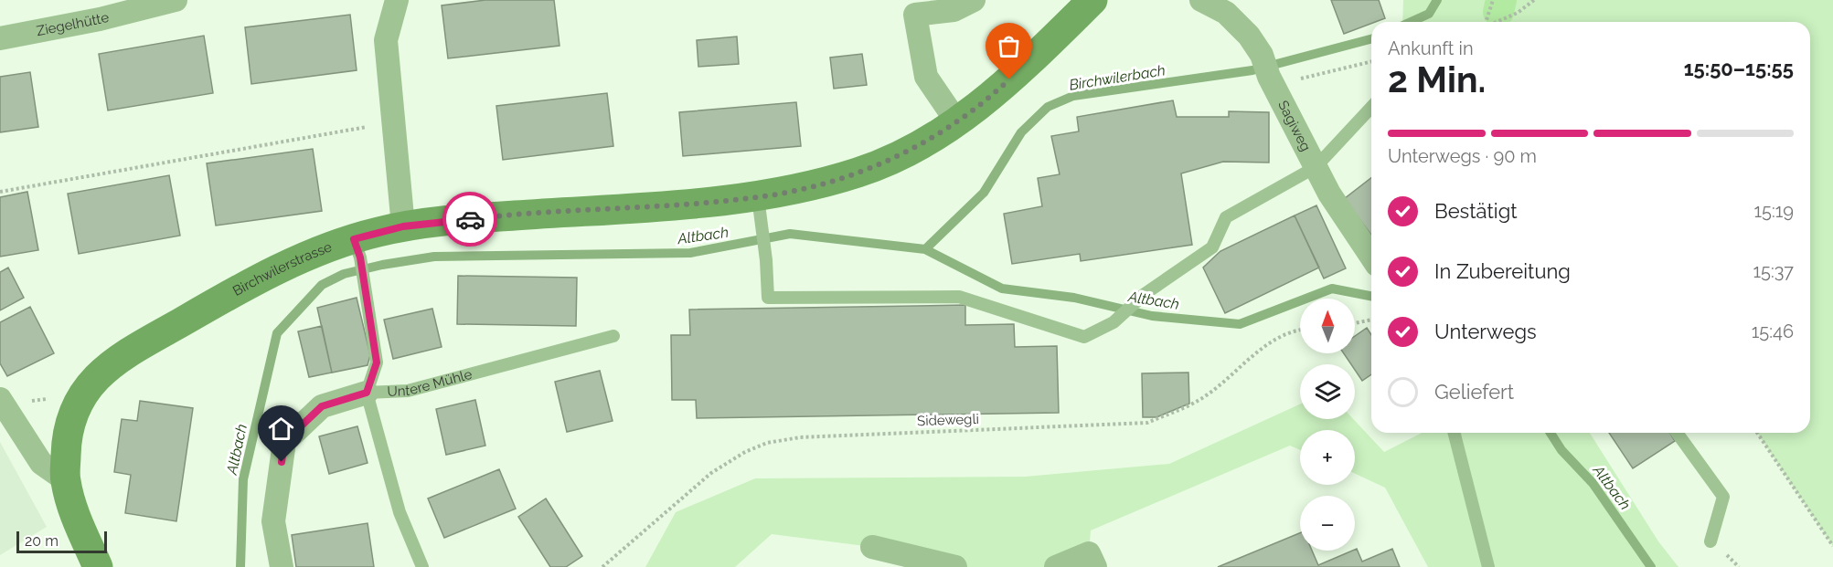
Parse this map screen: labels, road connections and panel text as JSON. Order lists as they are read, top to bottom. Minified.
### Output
{"streets":{"street":["Ziegelhütte","Sagiweg","Birchwilerstrasse","Untere Mühle"],"path":["Sidewegli"]},"water":["Birchwilerbach","Altbach"],"scale_bar":"20 m","north":"top","page":{"heading":["2 Min.","Ankunft in","15:50–15:55"],"bar":"Unterwegs · 90 m","list":[["Bestätigt","15:19"],["In Zubereitung","15:37"],["Unterwegs","15:46"],"Geliefert"],"map_buttons":["+","−"],"scale":"20 m"}}
